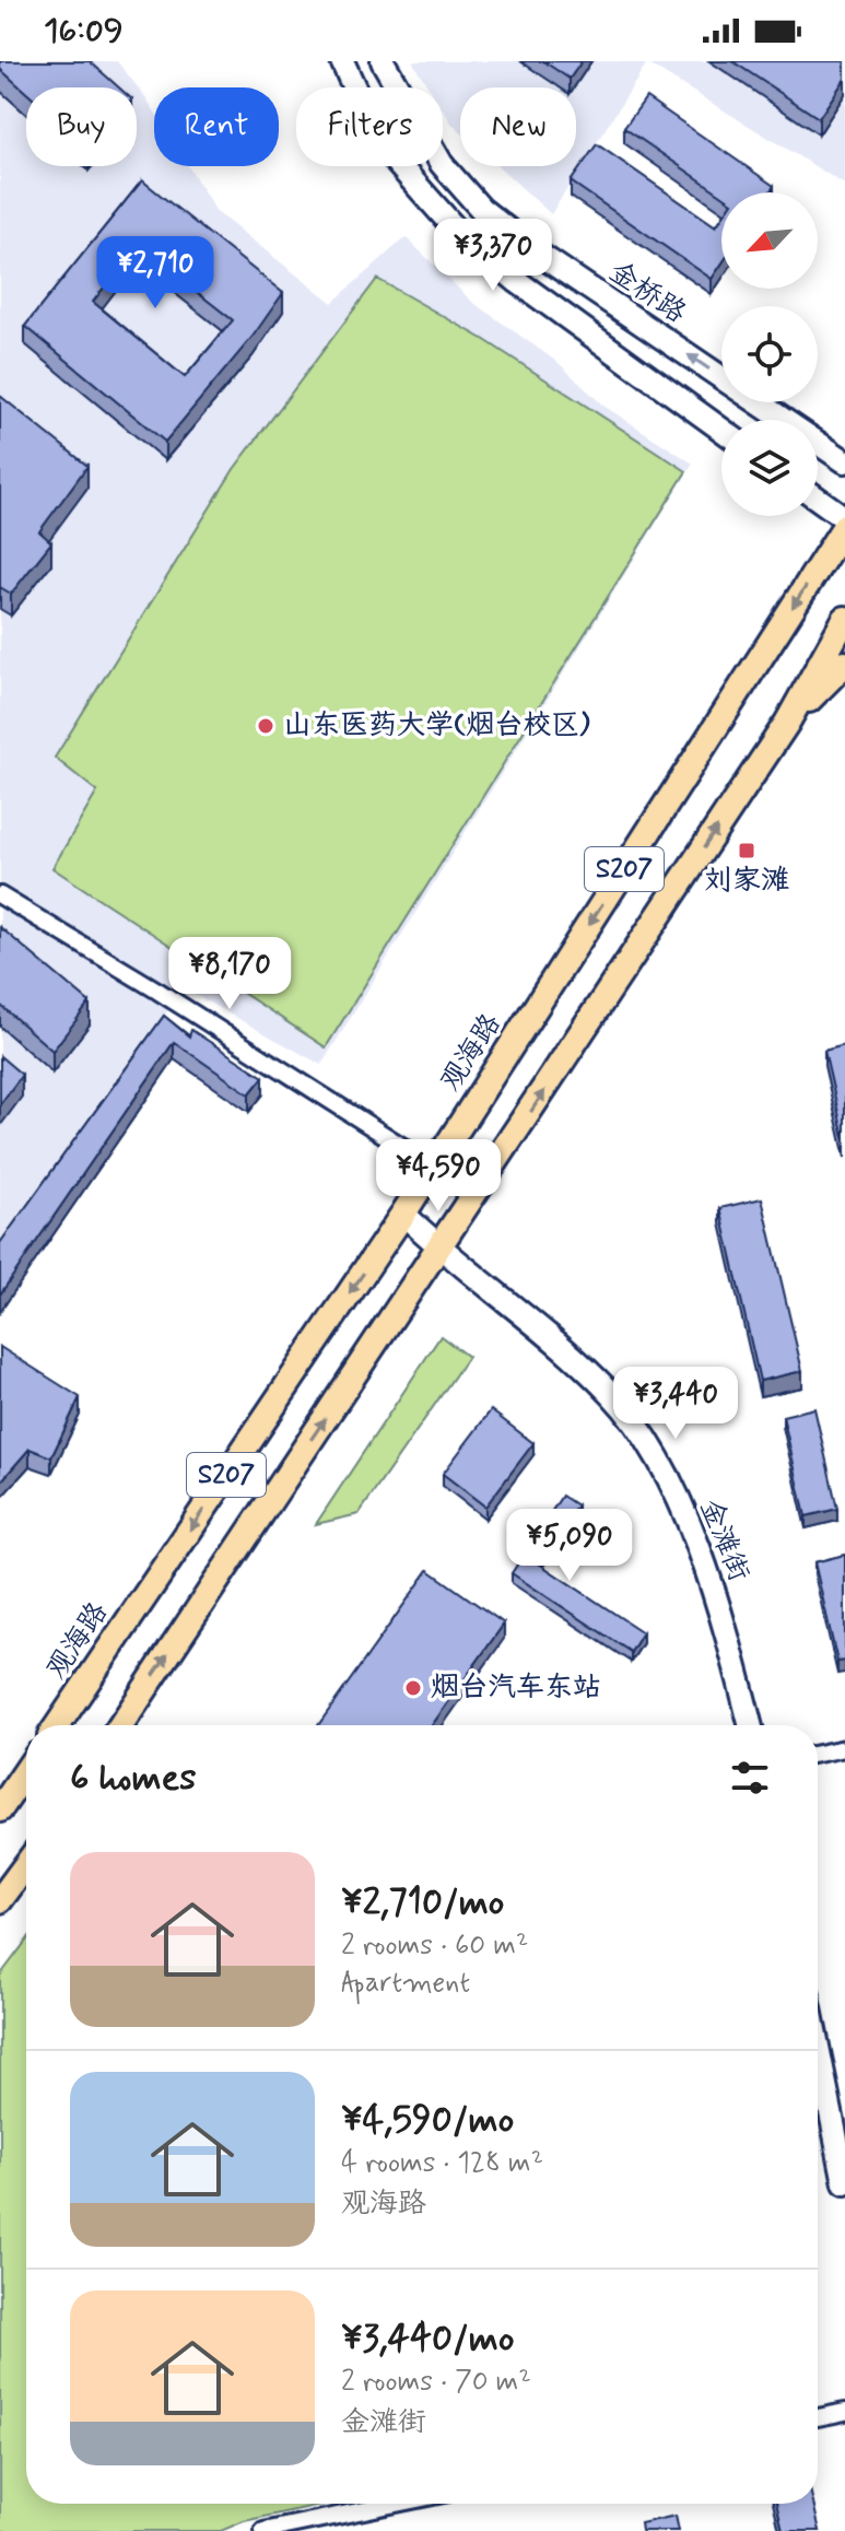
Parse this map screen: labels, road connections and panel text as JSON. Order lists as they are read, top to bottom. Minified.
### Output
{"streets":{"main road":["S207","观海路"],"street":["金桥路","金滩街"]},"crossings":[["S207","金滩街"],["观海路","金滩街"]],"places":{"other":["山东医药大学(烟台校区)","烟台汽车东站"],"transit":["刘家滩"]},"north":"bottom left","page":{"status":"16:09","chip":["Buy","Rent","Filters","New"],"price":["¥3,370","¥2,710","¥8,170","¥4,590","¥3,440","¥5,090"],"heading":"6 homes","list":[{"name":"¥2,710/mo","note":"2 rooms · 60 m² · Apartment"},{"name":"¥4,590/mo","note":"4 rooms · 128 m² · 观海路"},{"name":"¥3,440/mo","note":"2 rooms · 70 m² · 金滩街"}]}}
